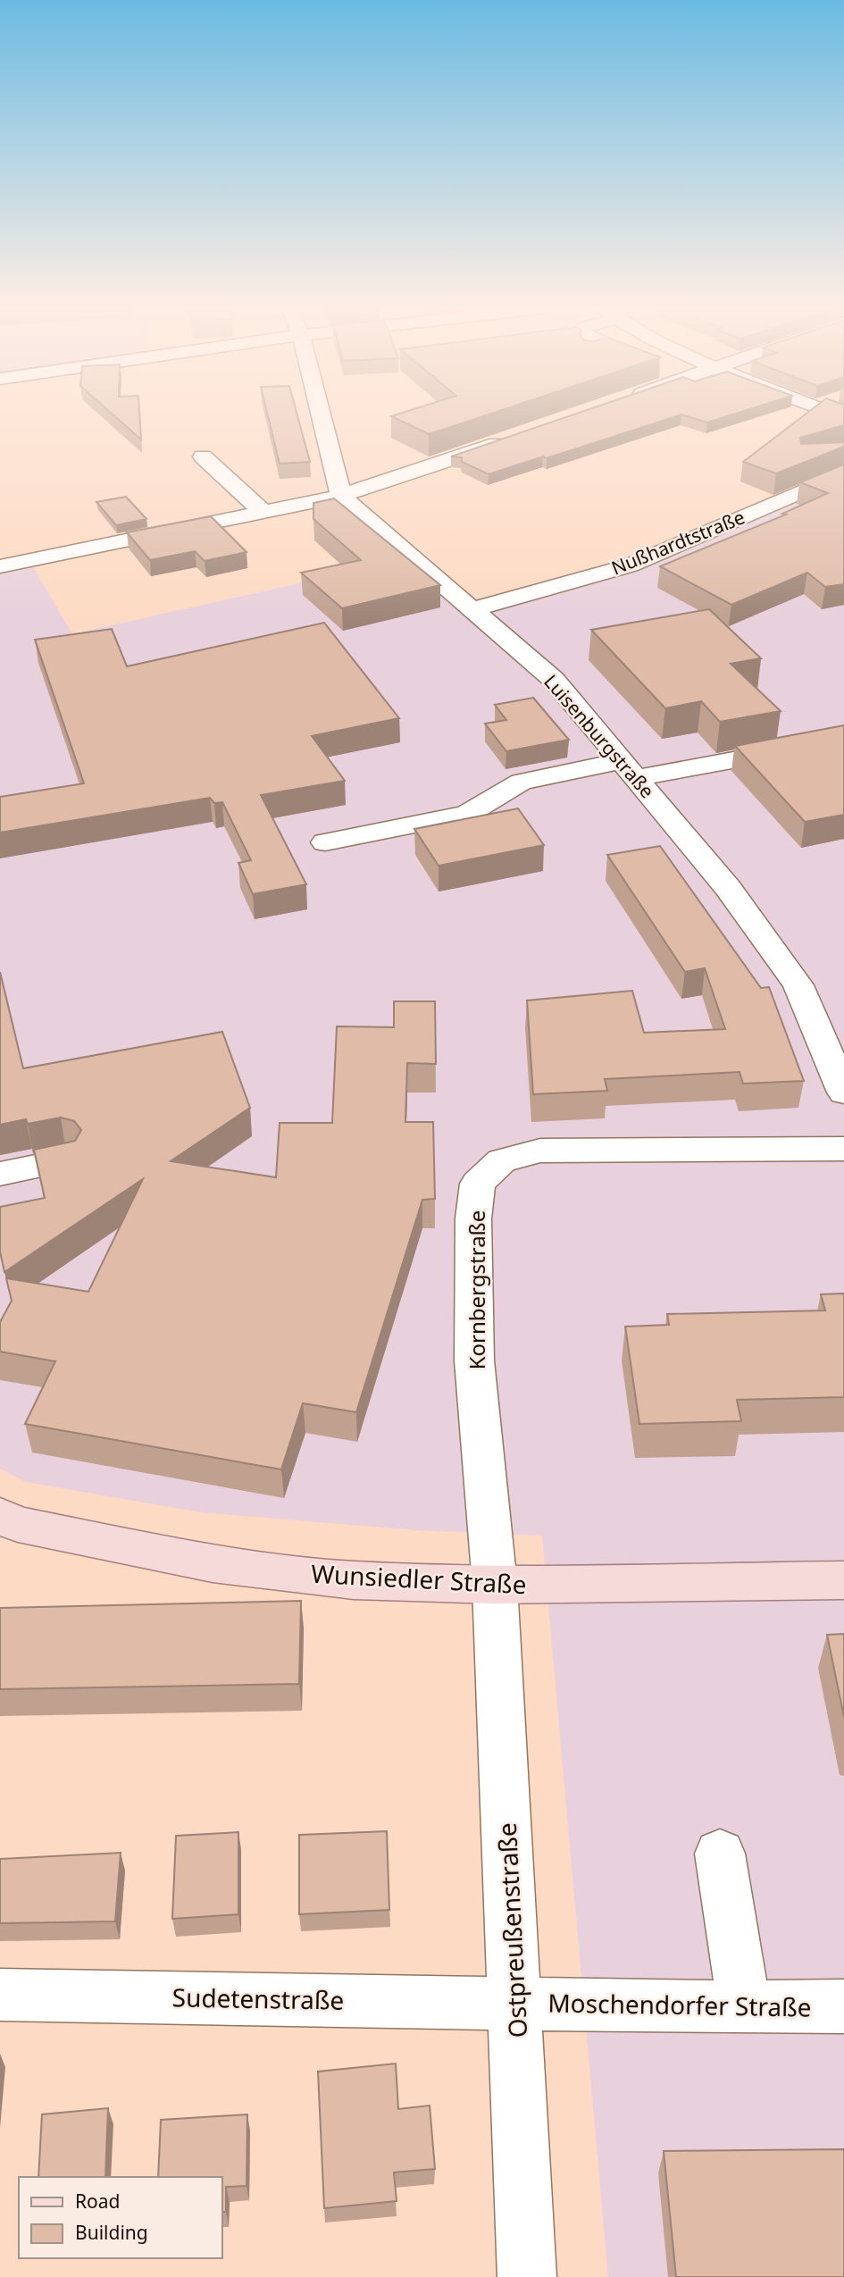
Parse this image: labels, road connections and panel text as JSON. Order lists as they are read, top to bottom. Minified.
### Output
{"streets":{"main road":["Wunsiedler Straße"],"street":["Nußhardtstraße","Luisenburgstraße","Kornbergstraße","Ostpreußenstraße","Sudetenstraße","Moschendorfer Straße"]},"crossings":[["Nußhardtstraße","Luisenburgstraße"],["Kornbergstraße","Wunsiedler Straße"],["Kornbergstraße","Ostpreußenstraße"],["Wunsiedler Straße","Ostpreußenstraße"],["Ostpreußenstraße","Sudetenstraße"],["Ostpreußenstraße","Moschendorfer Straße"],["Sudetenstraße","Moschendorfer Straße"]],"legend":["Road","Building"]}
